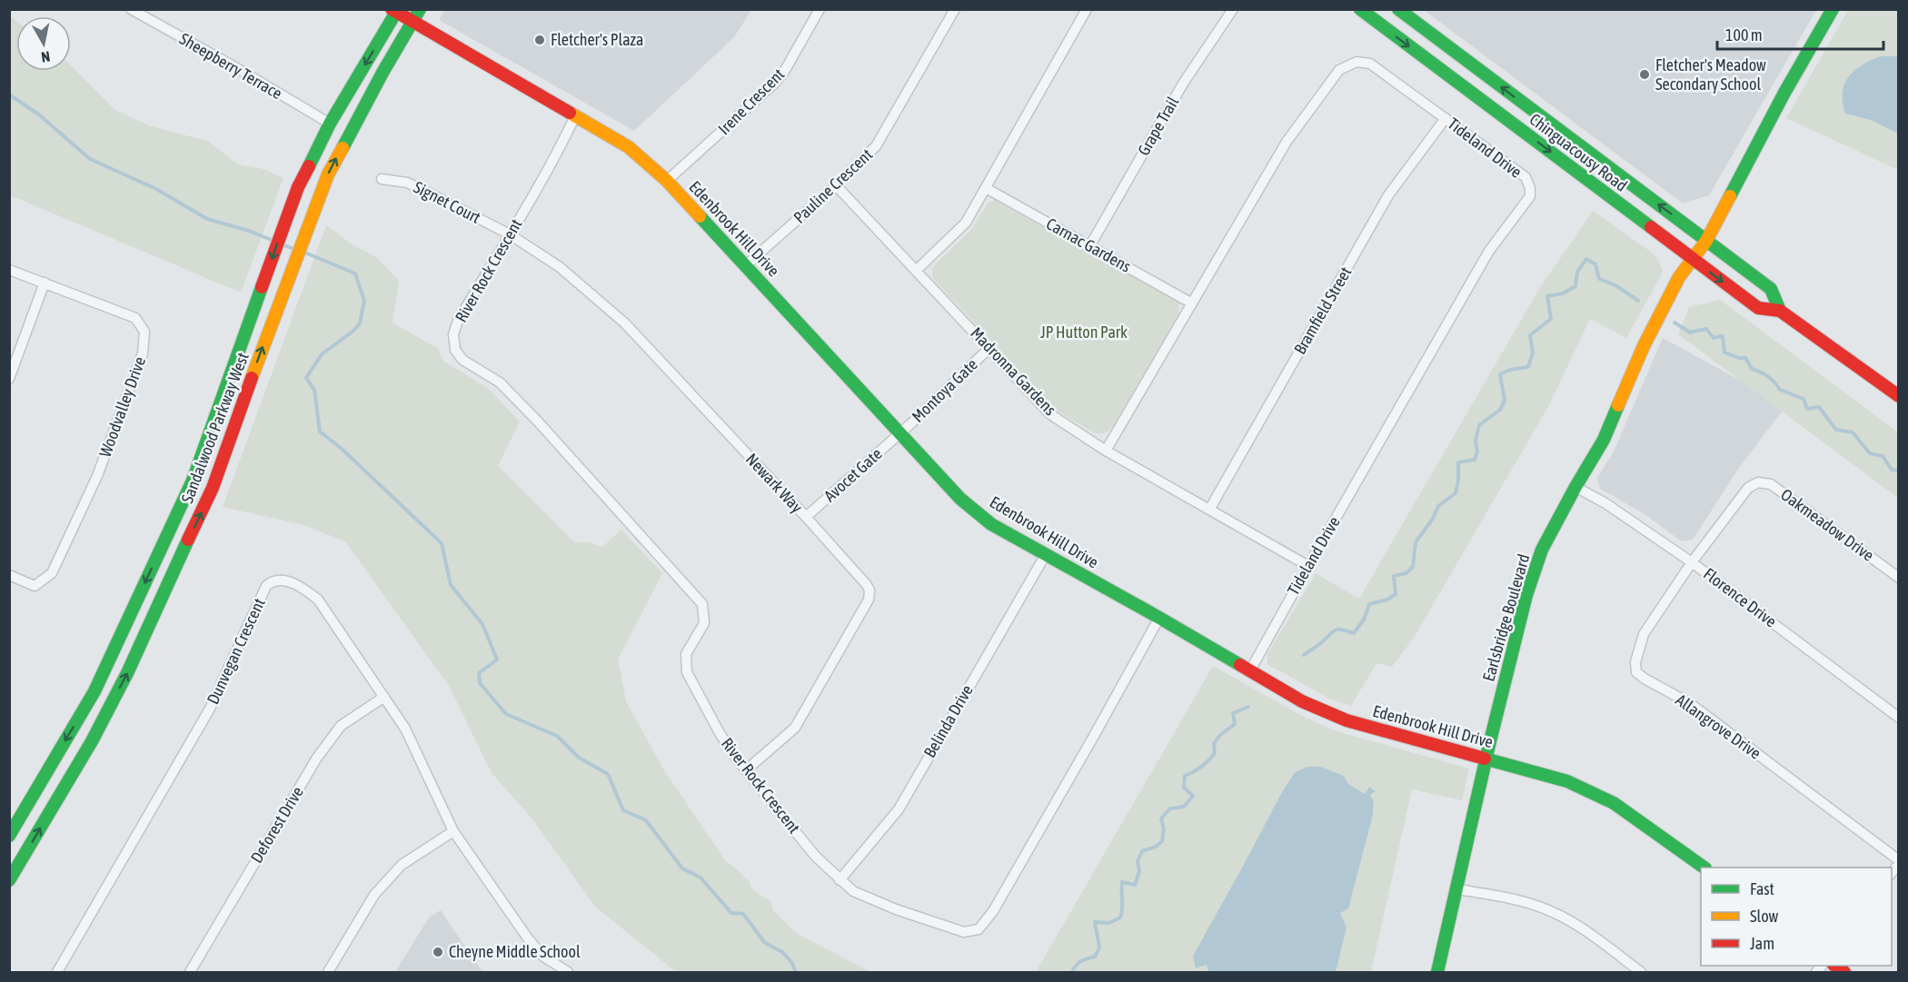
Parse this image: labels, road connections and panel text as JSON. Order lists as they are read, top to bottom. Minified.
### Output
{"streets":{"main road":["Chinguacousy Road","Edenbrook Hill Drive","Sandalwood Parkway West","Earlsbridge Boulevard"],"street":["Sheepberry Terrace","Irene Crescent","Grape Trail","Tideland Drive","Pauline Crescent","Signet Court","Carnac Gardens","River Rock Crescent","Bramfield Street","Madronna Gardens","Montoya Gate","Woodvalley Drive","Avocet Gate","Newark Way","Oakmeadow Drive","Florence Drive","Dunvegan Crescent","Belinda Drive","Allangrove Drive","Deforest Drive"]},"crossings":[["Sheepberry Terrace","Sandalwood Parkway West"],["Irene Crescent","Edenbrook Hill Drive"],["Grape Trail","Carnac Gardens"],["Tideland Drive","Edenbrook Hill Drive"],["Tideland Drive","Carnac Gardens"],["Tideland Drive","Bramfield Street"],["Tideland Drive","Madronna Gardens"],["Chinguacousy Road","Earlsbridge Boulevard"],["Pauline Crescent","Edenbrook Hill Drive"],["Pauline Crescent","Madronna Gardens"],["Signet Court","River Rock Crescent"],["Signet Court","Newark Way"],["Edenbrook Hill Drive","River Rock Crescent"],["Edenbrook Hill Drive","Montoya Gate"],["Edenbrook Hill Drive","Sandalwood Parkway West"],["Edenbrook Hill Drive","Avocet Gate"],["Edenbrook Hill Drive","Earlsbridge Boulevard"],["Edenbrook Hill Drive","Belinda Drive"],["River Rock Crescent","Newark Way"],["River Rock Crescent","Belinda Drive"],["Bramfield Street","Madronna Gardens"],["Madronna Gardens","Montoya Gate"],["Montoya Gate","Avocet Gate"],["Avocet Gate","Newark Way"],["Oakmeadow Drive","Florence Drive"],["Oakmeadow Drive","Allangrove Drive"],["Florence Drive","Earlsbridge Boulevard"],["Florence Drive","Allangrove Drive"],["Dunvegan Crescent","Deforest Drive"]],"parks":["JP Hutton Park"],"places":["Fletcher's Plaza","Fletcher's Meadow Secondary School","Cheyne Middle School"],"legend":["Fast","Slow","Jam"],"scale_bar":"100 m","north":"bottom"}
